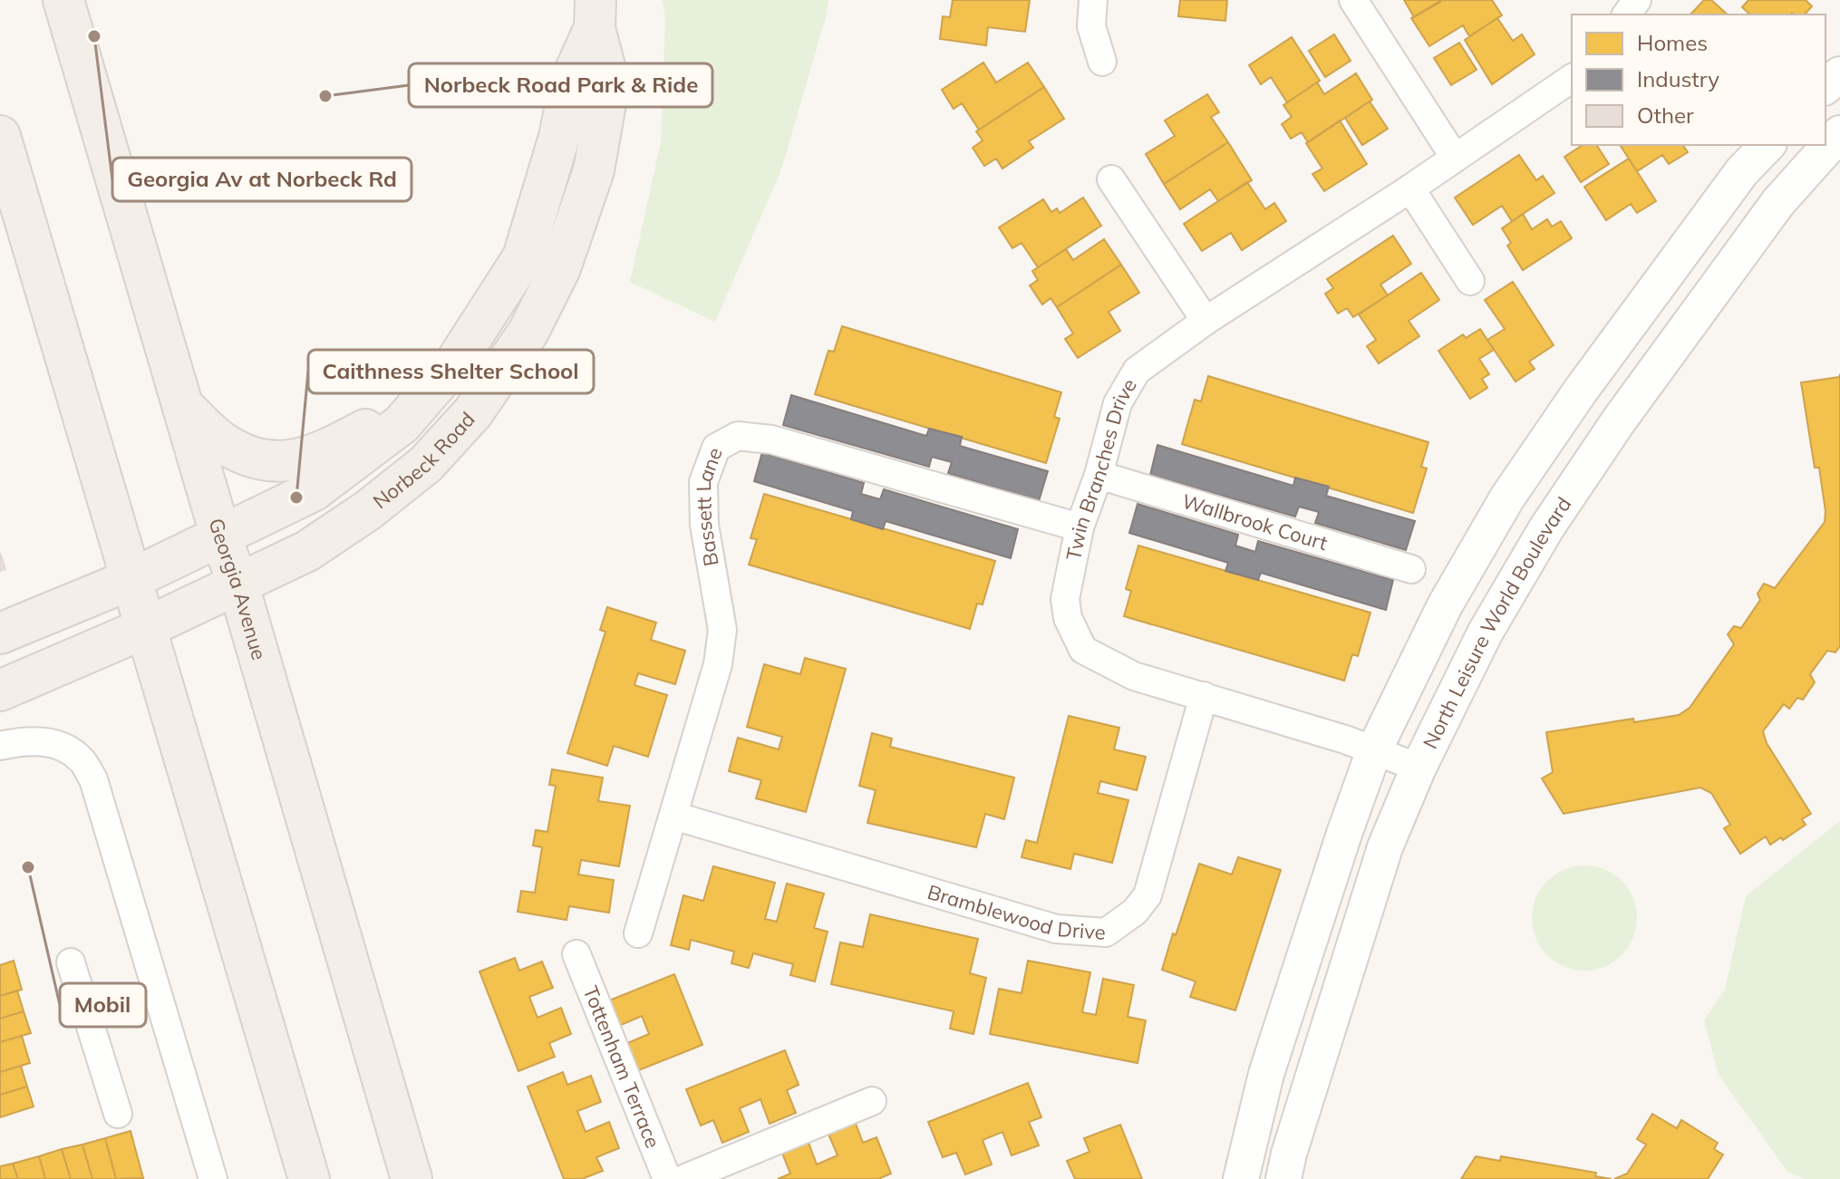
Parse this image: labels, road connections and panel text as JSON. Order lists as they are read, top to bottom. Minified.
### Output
{"streets":{"main road":["Norbeck Road","Georgia Avenue"],"street":["Twin Branches Drive","Bassett Lane","Wallbrook Court","North Leisure World Boulevard","Bramblewood Drive","Tottenham Terrace"]},"crossings":[["Norbeck Road","Georgia Avenue"],["Twin Branches Drive","Bassett Lane"],["Twin Branches Drive","Wallbrook Court"],["Twin Branches Drive","North Leisure World Boulevard"],["Twin Branches Drive","Bramblewood Drive"],["Bassett Lane","Bramblewood Drive"]],"places":["Georgia Av at Norbeck Rd","Norbeck Road Park & Ride","Caithness Shelter School","Mobil"],"legend":["Homes","Industry","Other"]}
